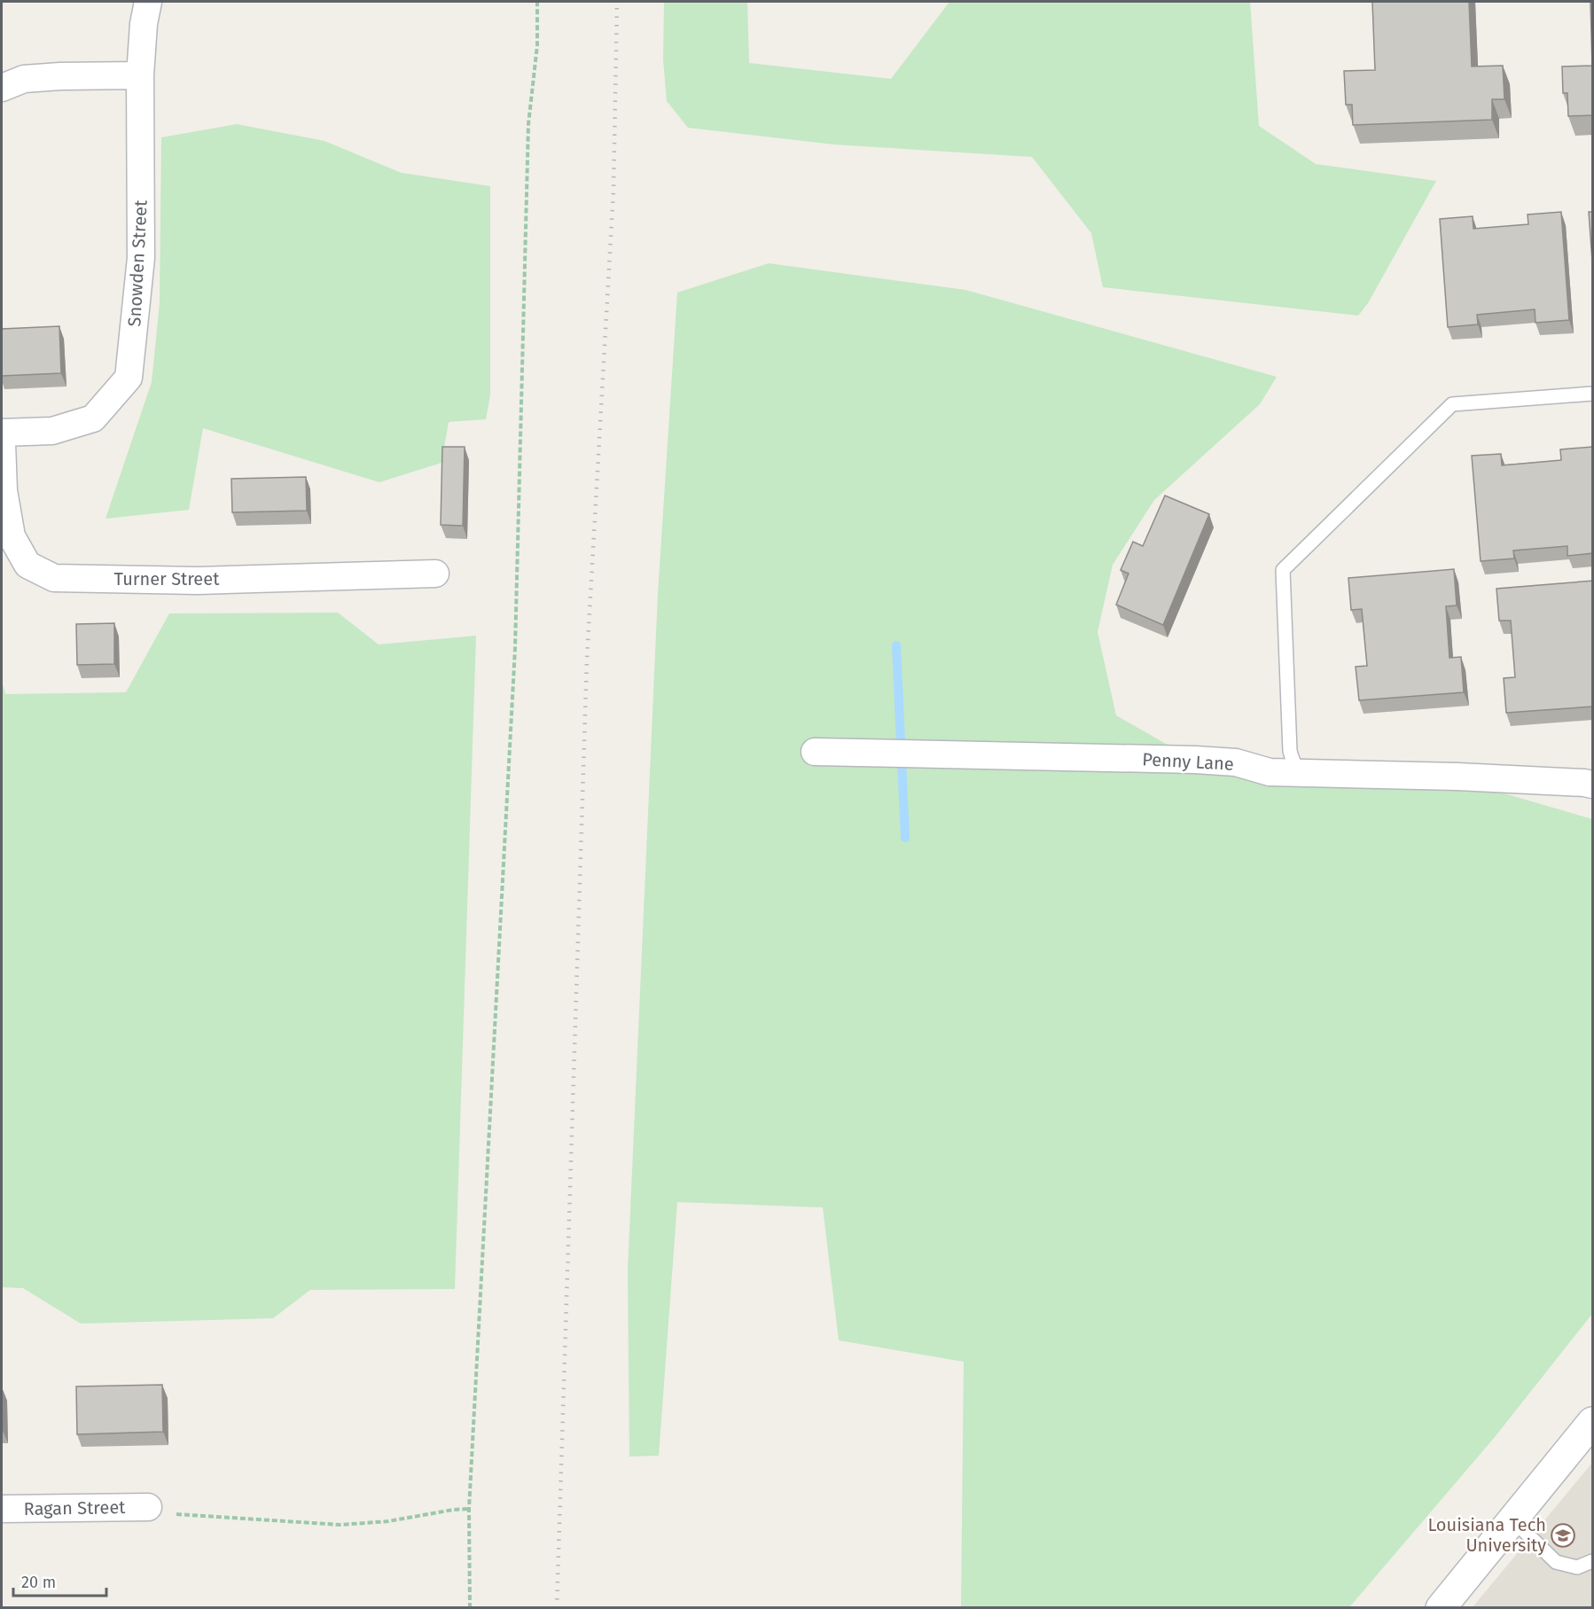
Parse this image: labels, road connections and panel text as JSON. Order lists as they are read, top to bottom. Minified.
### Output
{"streets":{"street":["Snowden Street","Turner Street","Penny Lane","Ragan Street"]},"places":{"school or university":["Louisiana Tech University"]},"scale_bar":"20 m"}
